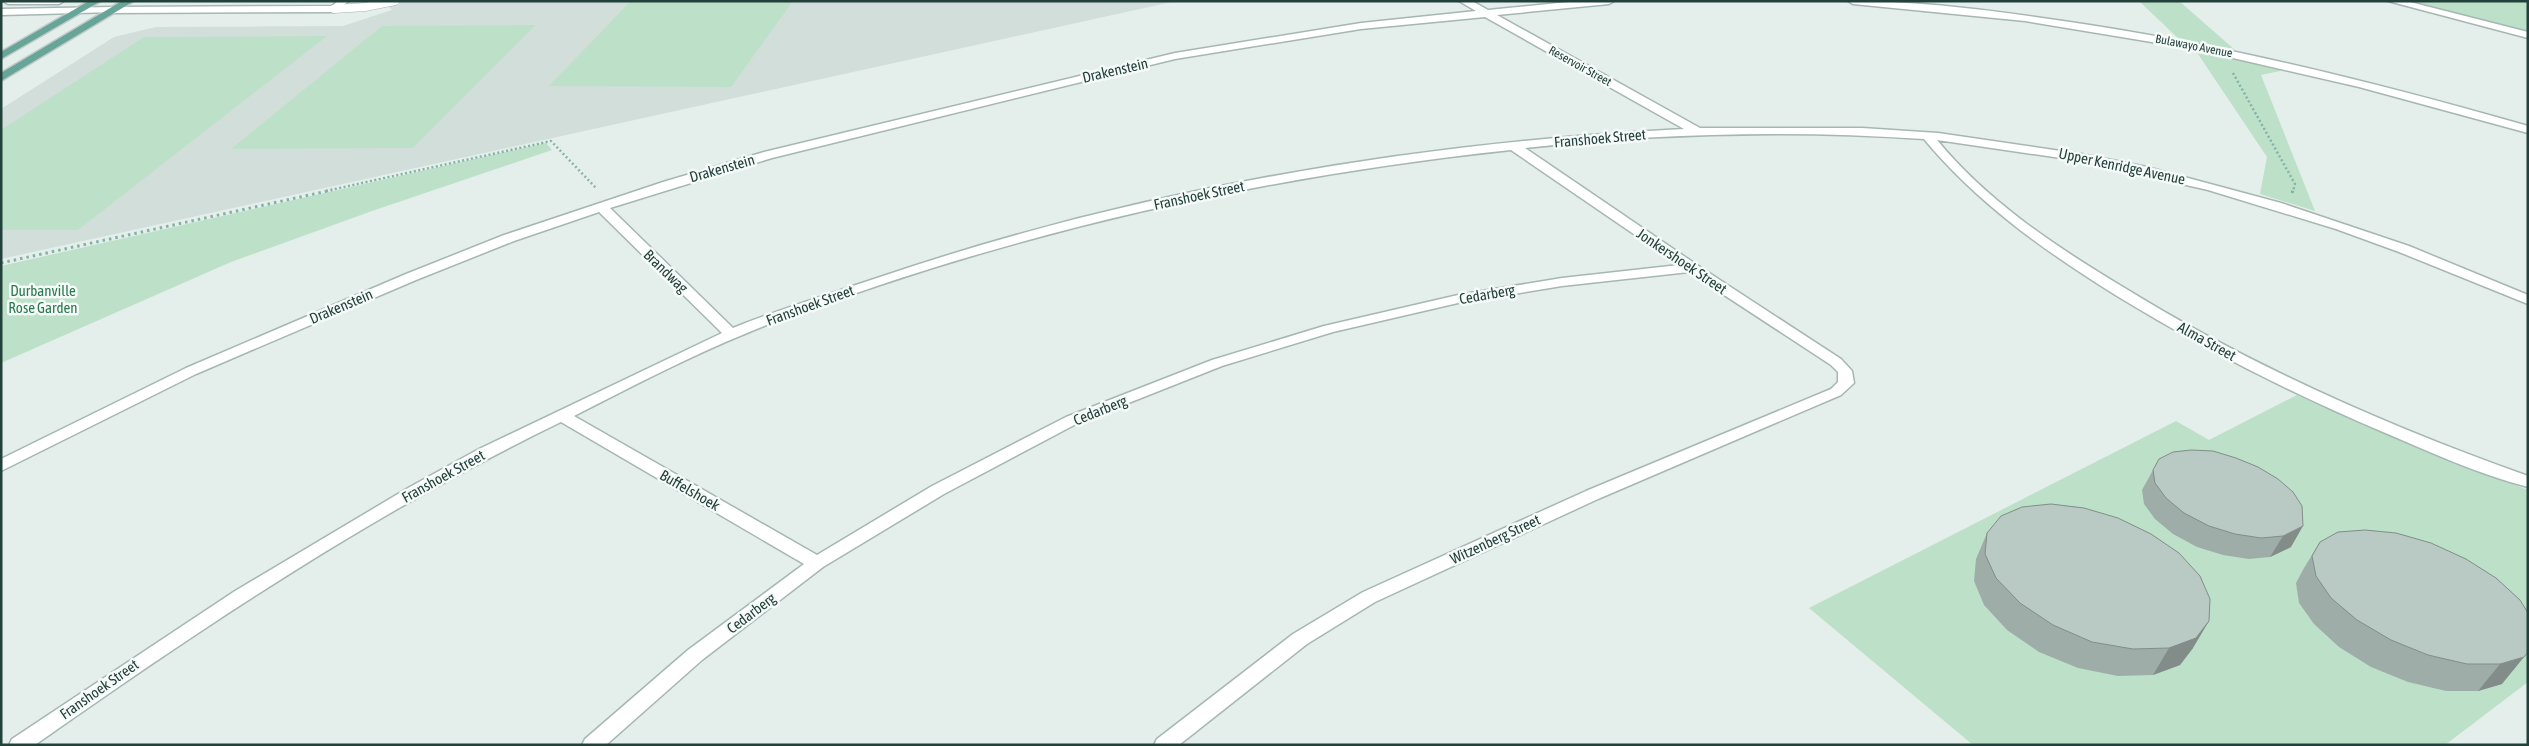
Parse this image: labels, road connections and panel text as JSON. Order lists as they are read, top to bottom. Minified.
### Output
{"streets":{"street":["Bulawayo Avenue","Reservoir Street","Drakenstein","Franshoek Street","Upper Kenridge Avenue","Jonkershoek Street","Brandwag","Cedarberg","Alma Street","Buffelshoek","Witzenberg Street"]},"crossings":[["Reservoir Street","Drakenstein"],["Reservoir Street","Franshoek Street"],["Reservoir Street","Upper Kenridge Avenue"],["Drakenstein","Brandwag"],["Franshoek Street","Upper Kenridge Avenue"],["Franshoek Street","Jonkershoek Street"],["Franshoek Street","Brandwag"],["Franshoek Street","Buffelshoek"],["Upper Kenridge Avenue","Alma Street"],["Jonkershoek Street","Cedarberg"],["Jonkershoek Street","Witzenberg Street"],["Cedarberg","Buffelshoek"]],"parks":["Durbanville Rose Garden"]}
